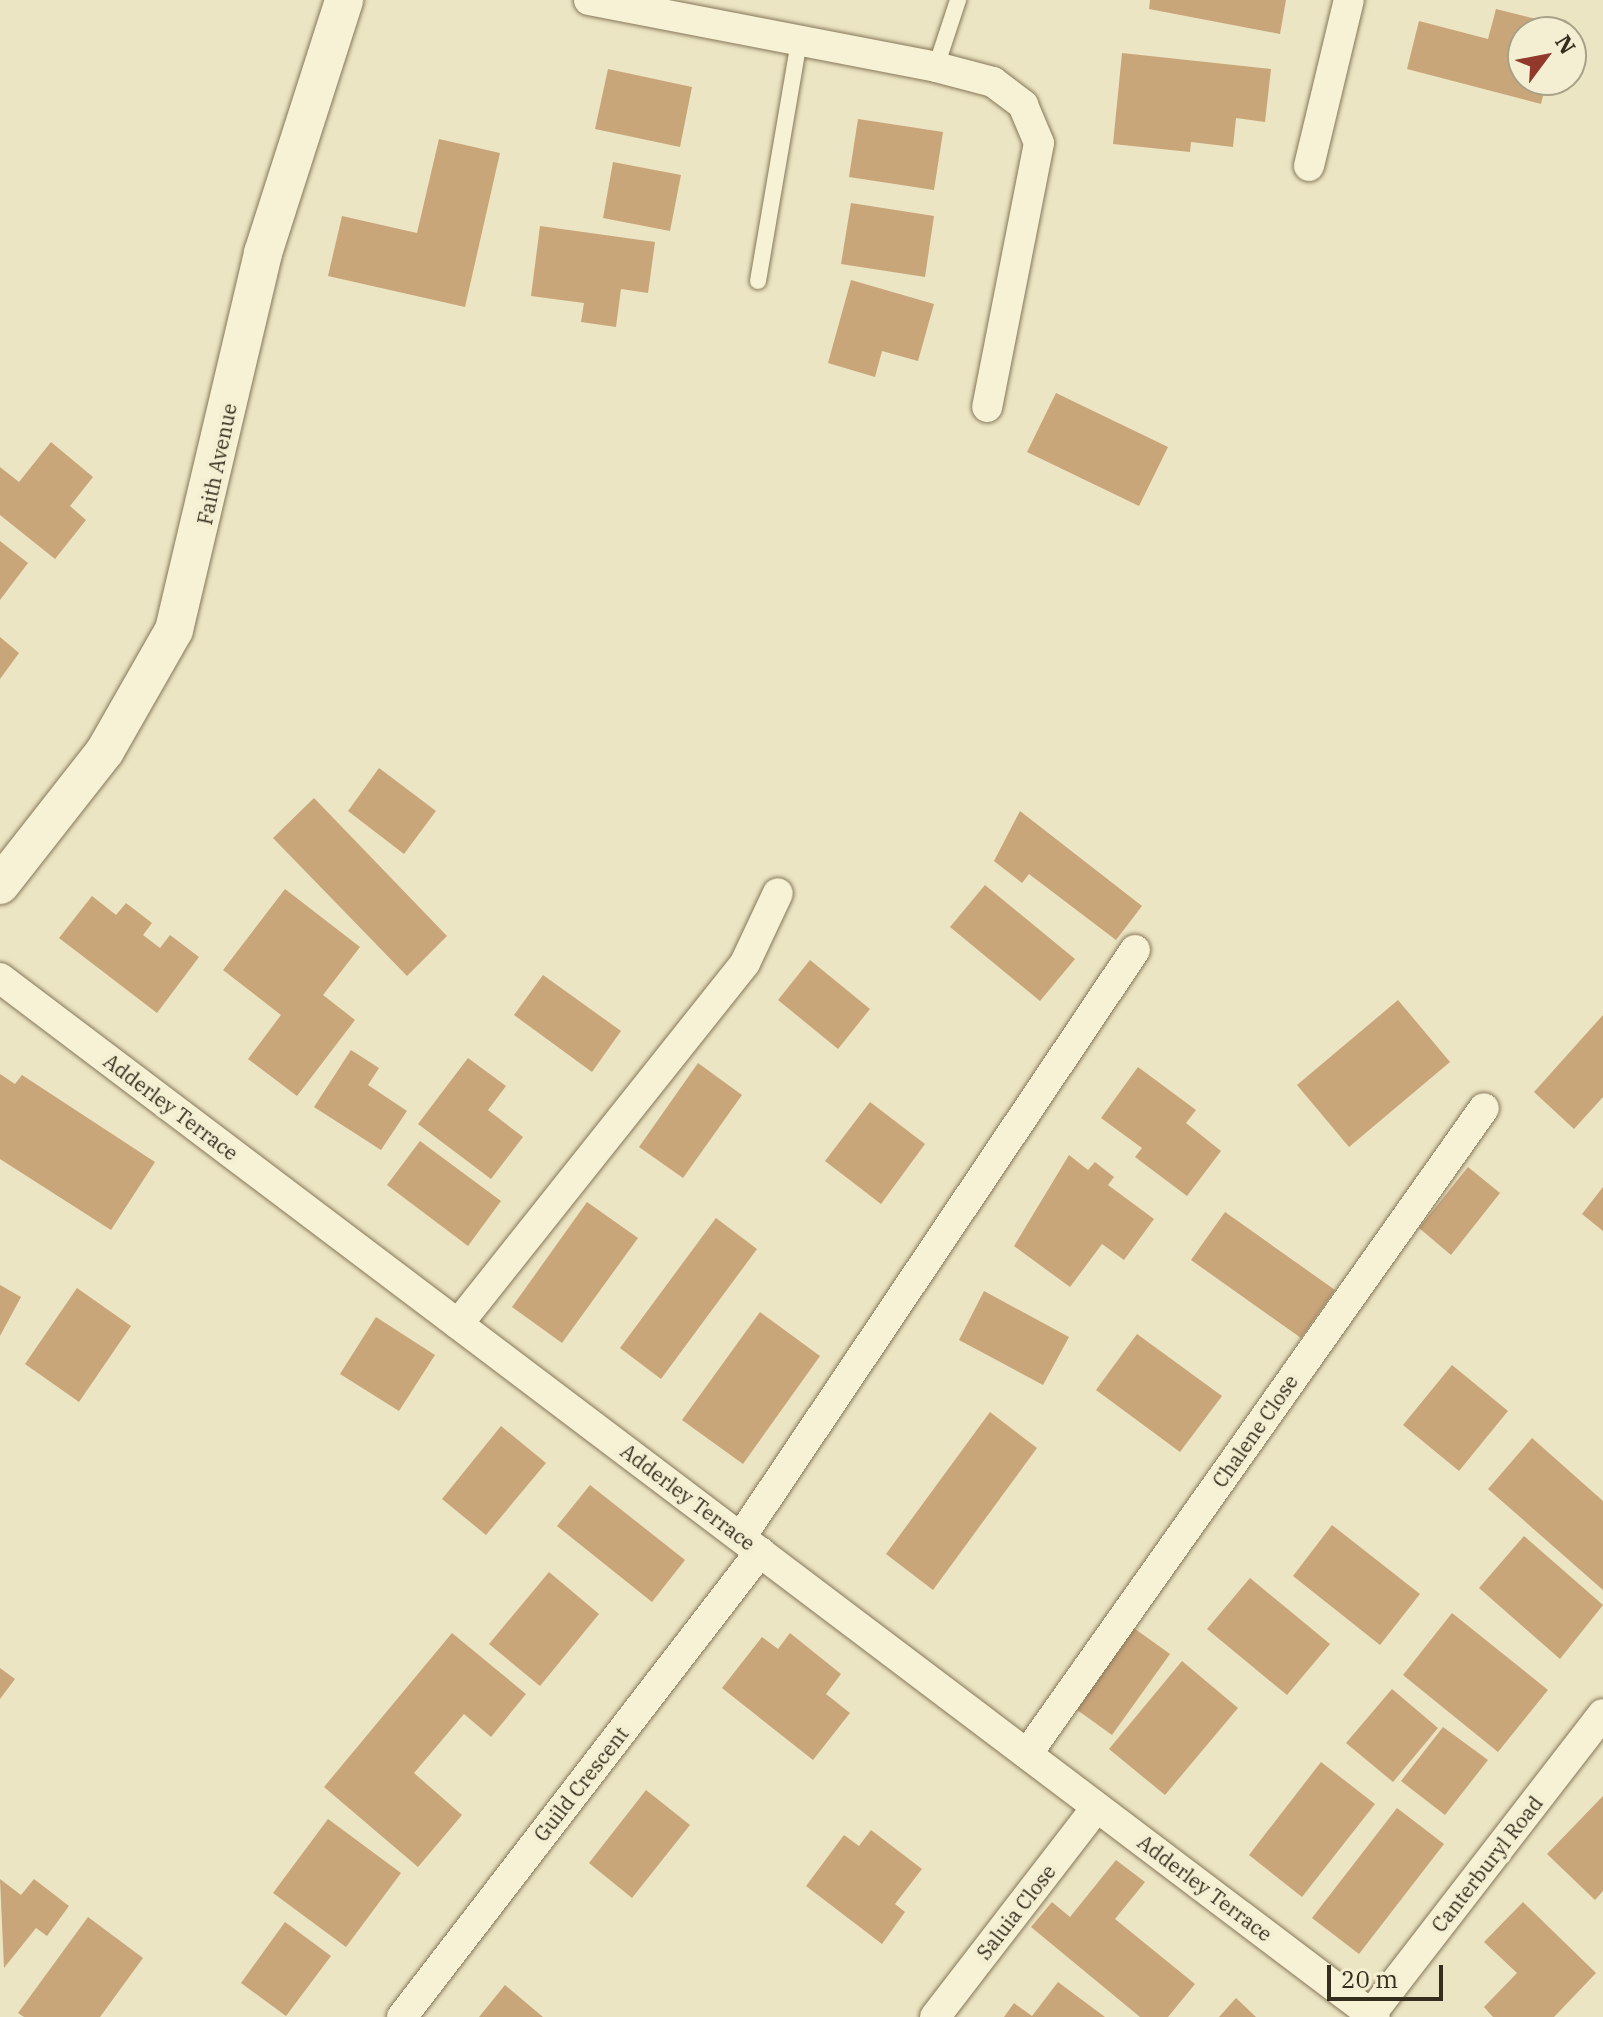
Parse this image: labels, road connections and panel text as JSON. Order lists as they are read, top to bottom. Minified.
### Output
{"streets":{"street":["Faith Avenue","Adderley Terrace","Chalene Close","Guild Crescent","Canterburyl Road","Saluia Close"]},"crossings":[["Adderley Terrace","Chalene Close"],["Adderley Terrace","Guild Crescent"],["Adderley Terrace","Canterburyl Road"],["Adderley Terrace","Saluia Close"]],"scale_bar":"20 m","north":"top right"}
